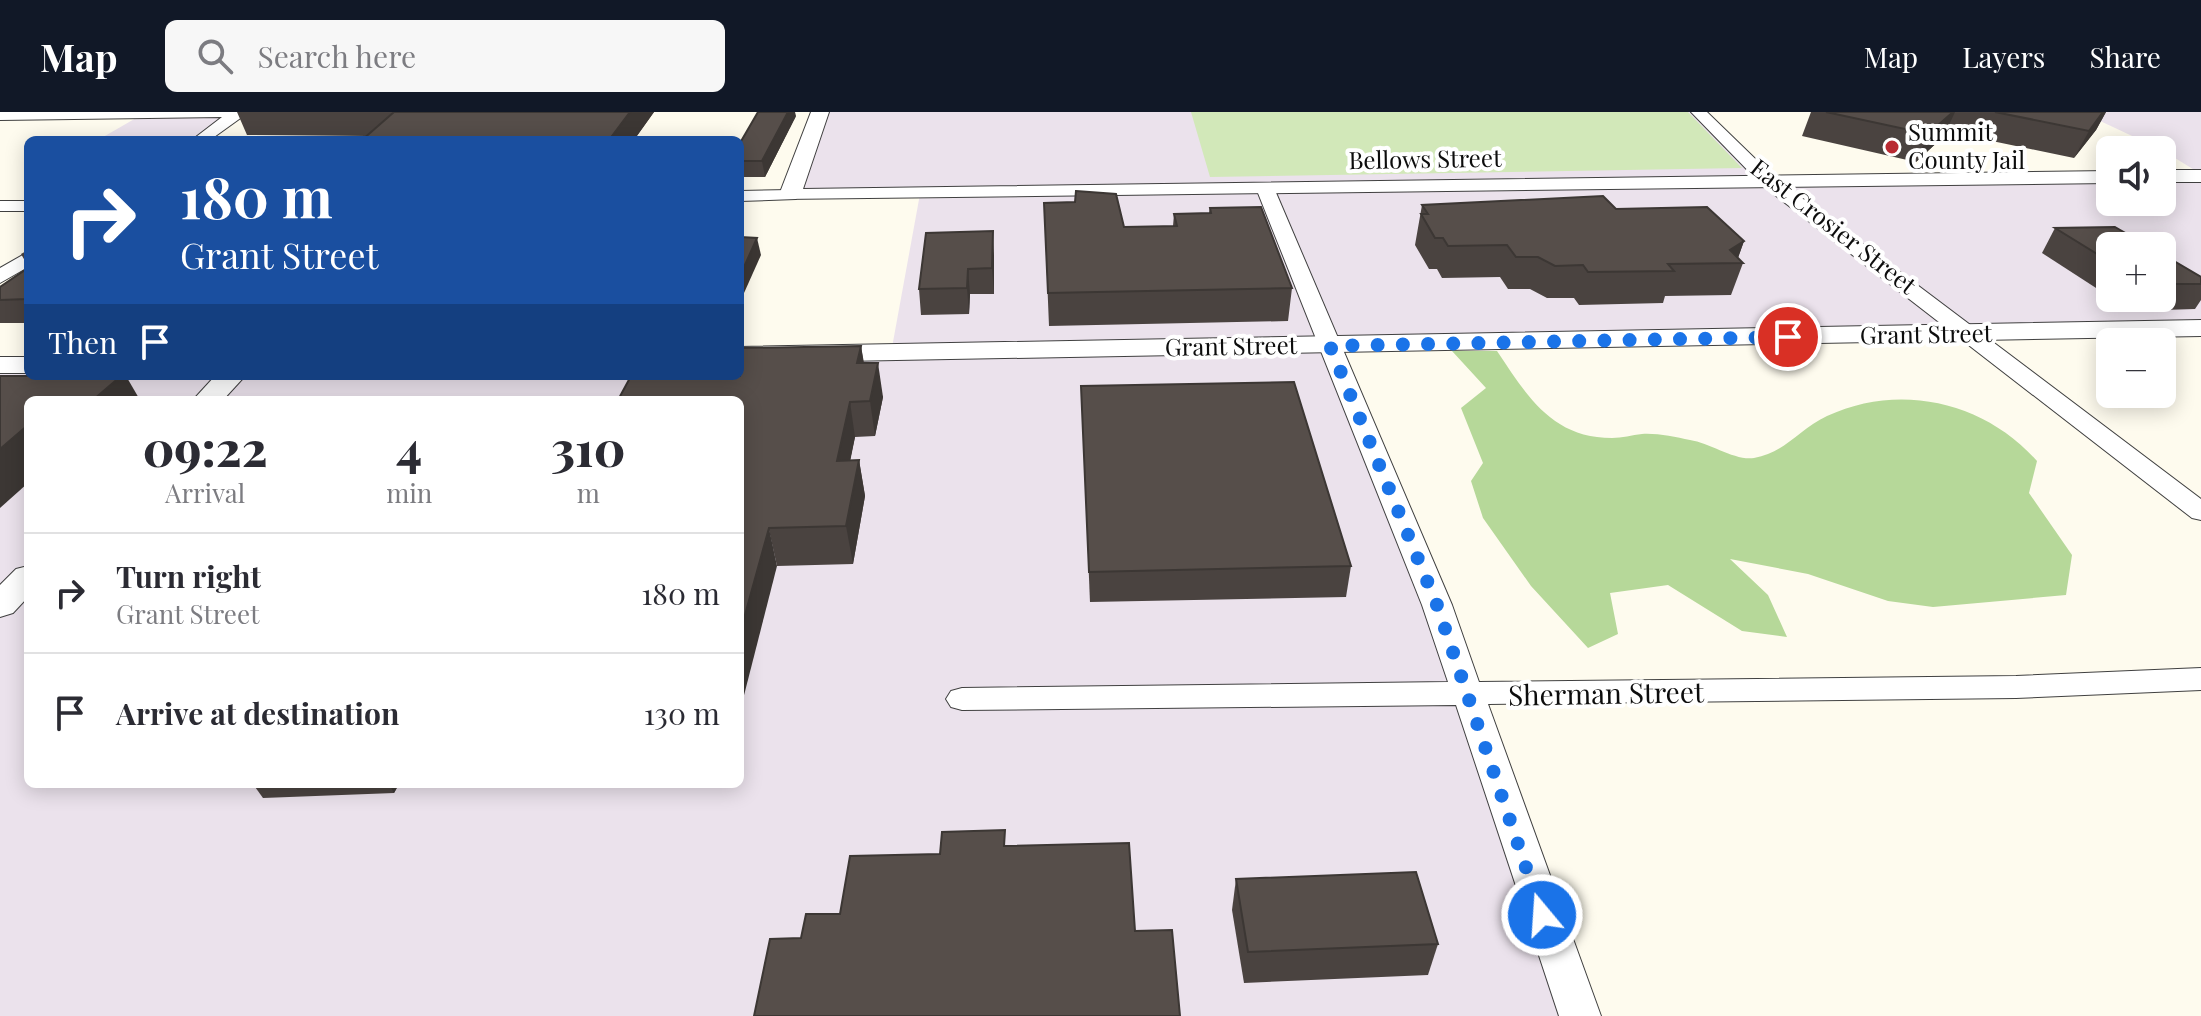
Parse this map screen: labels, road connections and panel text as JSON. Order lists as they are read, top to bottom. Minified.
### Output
{"streets":{"street":["Bellows Street","East Crosier Street","Grant Street","Sherman Street"]},"crossings":[["Bellows Street","East Crosier Street"],["East Crosier Street","Grant Street"]],"places":["Summit County Jail"],"page":{"header":"Map","search":"Search here","nav":["Map","Layers","Share"],"map_buttons":["+","−"],"turn":["180 m","Grant Street"],"then":"Then","eta":["09:22","Arrival","4","min","310","m"],"list":[{"name":"Turn right","note":"Grant Street","value":"180 m"},{"name":"Arrive at destination","value":"130 m"}]}}
